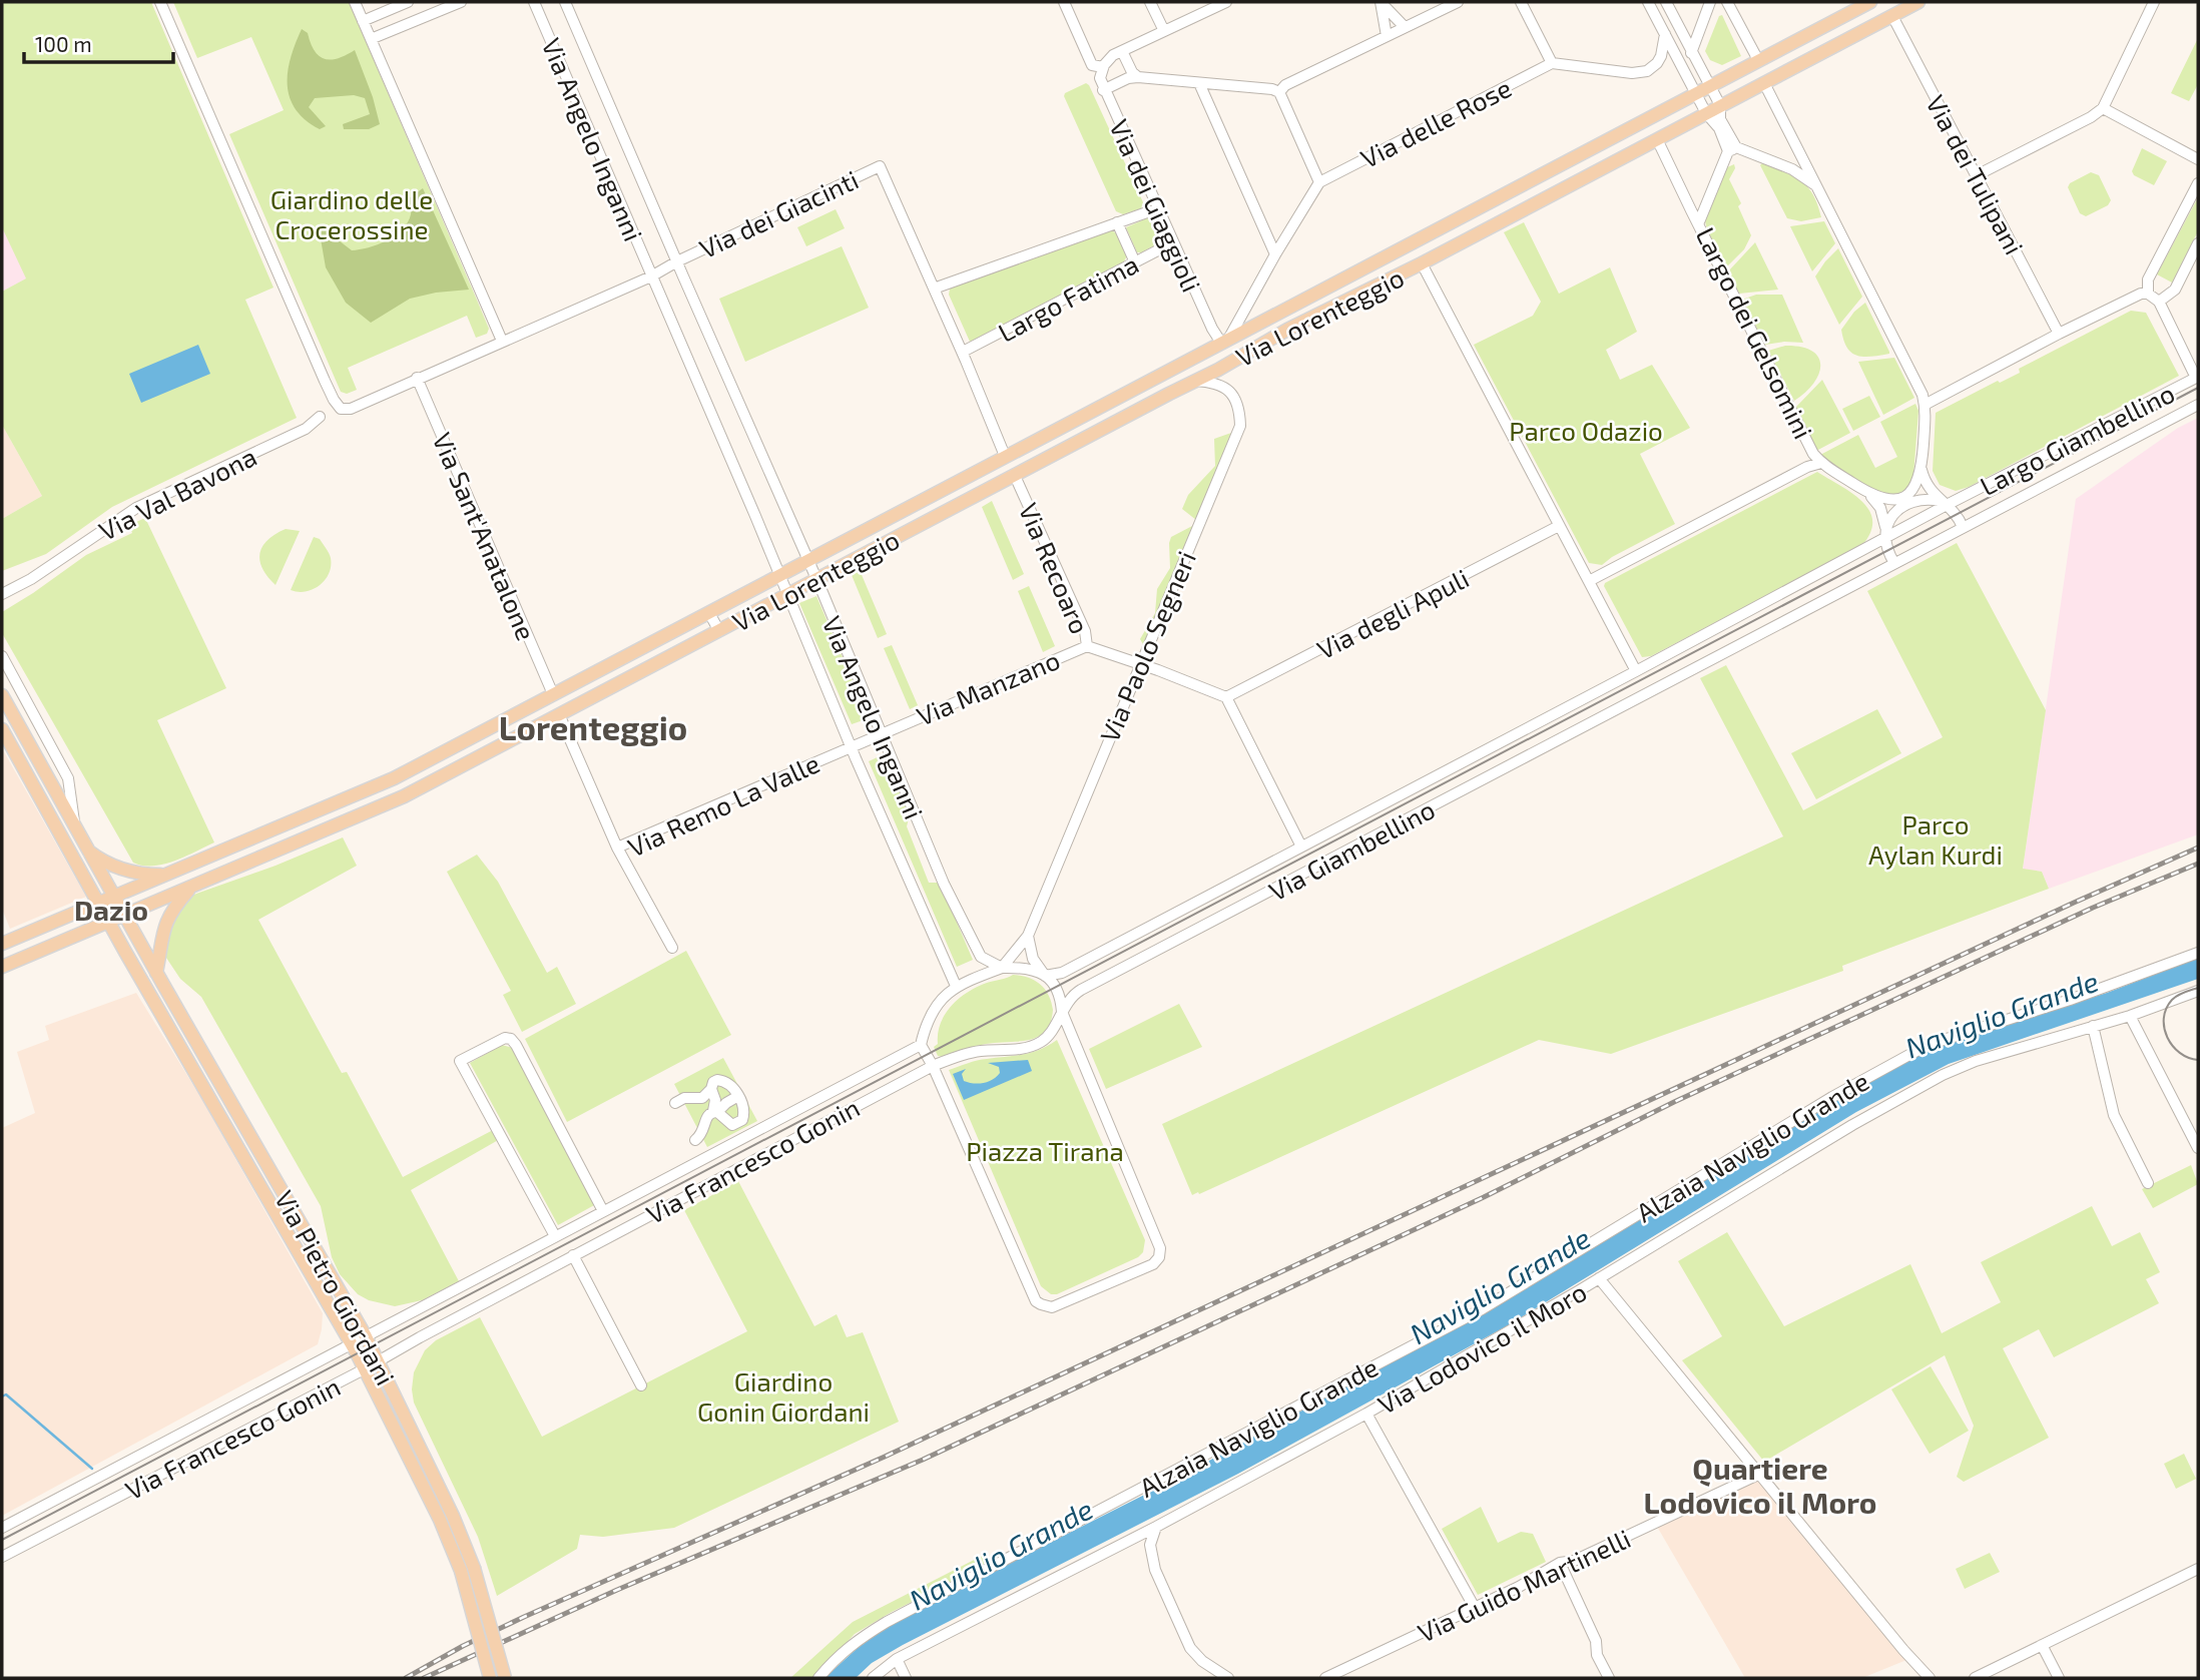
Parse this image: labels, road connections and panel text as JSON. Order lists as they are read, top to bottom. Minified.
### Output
{"streets":{"main road":["Via Lorenteggio","Via Pietro Giordani"],"street":["Via delle Rose","Via Angelo Inganni","Via dei Tulipani","Via dei Giaggioli","Via dei Giacinti","Largo Fatima","Largo dei Gelsomini","Largo Giambellino","Via Val Bavona","Via Sant'Anatalone","Via Recoaro","Via degli Apuli","Via Paolo Segneri","Via Manzano","Via Remo La Valle","Via Giambellino","Alzaia Naviglio Grande","Via Francesco Gonin","Via Lodovico il Moro","Via Guido Martinelli"]},"crossings":[["Via Angelo Inganni","Via dei Giacinti"],["Via Angelo Inganni","Via Lorenteggio"],["Via Angelo Inganni","Via Paolo Segneri"],["Via Angelo Inganni","Via Manzano"],["Via Angelo Inganni","Via Remo La Valle"],["Via dei Tulipani","Via Lorenteggio"],["Via dei Giaggioli","Largo Fatima"],["Via dei Giaggioli","Via Lorenteggio"],["Via dei Giacinti","Largo Fatima"],["Via Lorenteggio","Via Sant'Anatalone"],["Via Lorenteggio","Via Recoaro"],["Via Lorenteggio","Via Paolo Segneri"],["Via Lorenteggio","Via Pietro Giordani"],["Largo dei Gelsomini","Largo Giambellino"],["Largo Giambellino","Via Giambellino"],["Via Recoaro","Via degli Apuli"],["Via Recoaro","Via Paolo Segneri"],["Via Recoaro","Via Manzano"],["Via Manzano","Via Remo La Valle"],["Via Francesco Gonin","Via Pietro Giordani"]],"districts":["Lorenteggio","Dazio","Quartiere Lodovico il Moro"],"water":["Naviglio Grande"],"parks":["Giardino delle Crocerossine","Parco Odazio","Parco Aylan Kurdi","Piazza Tirana","Giardino Gonin Giordani"],"scale_bar":"100 m"}
